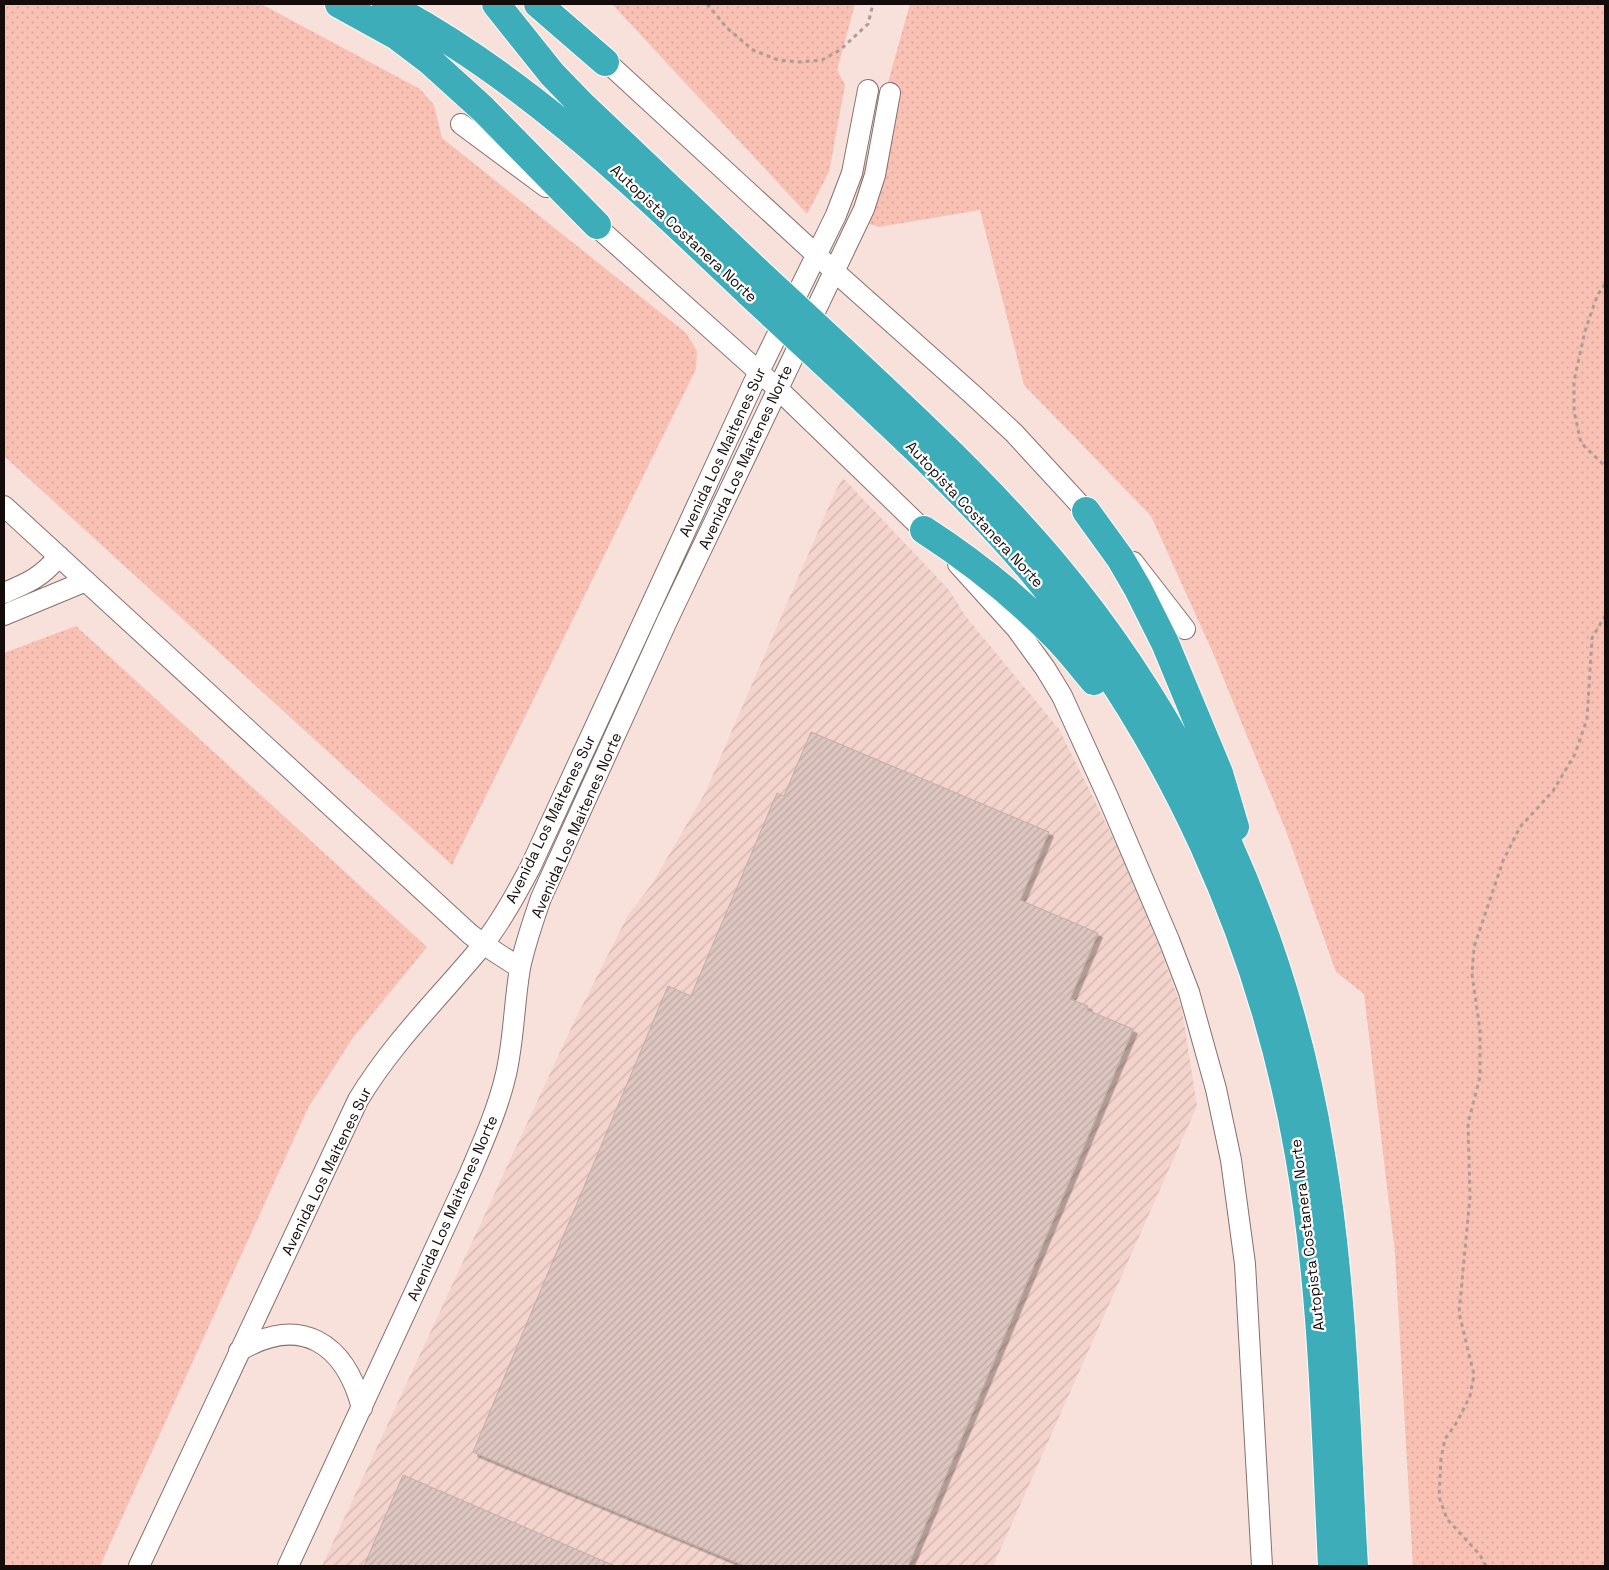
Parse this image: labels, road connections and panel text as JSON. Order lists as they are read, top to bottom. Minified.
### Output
{"streets":{"highway":["Autopista Costanera Norte"],"street":["Avenida Los Maitenes Sur","Avenida Los Maitenes Norte"]}}
